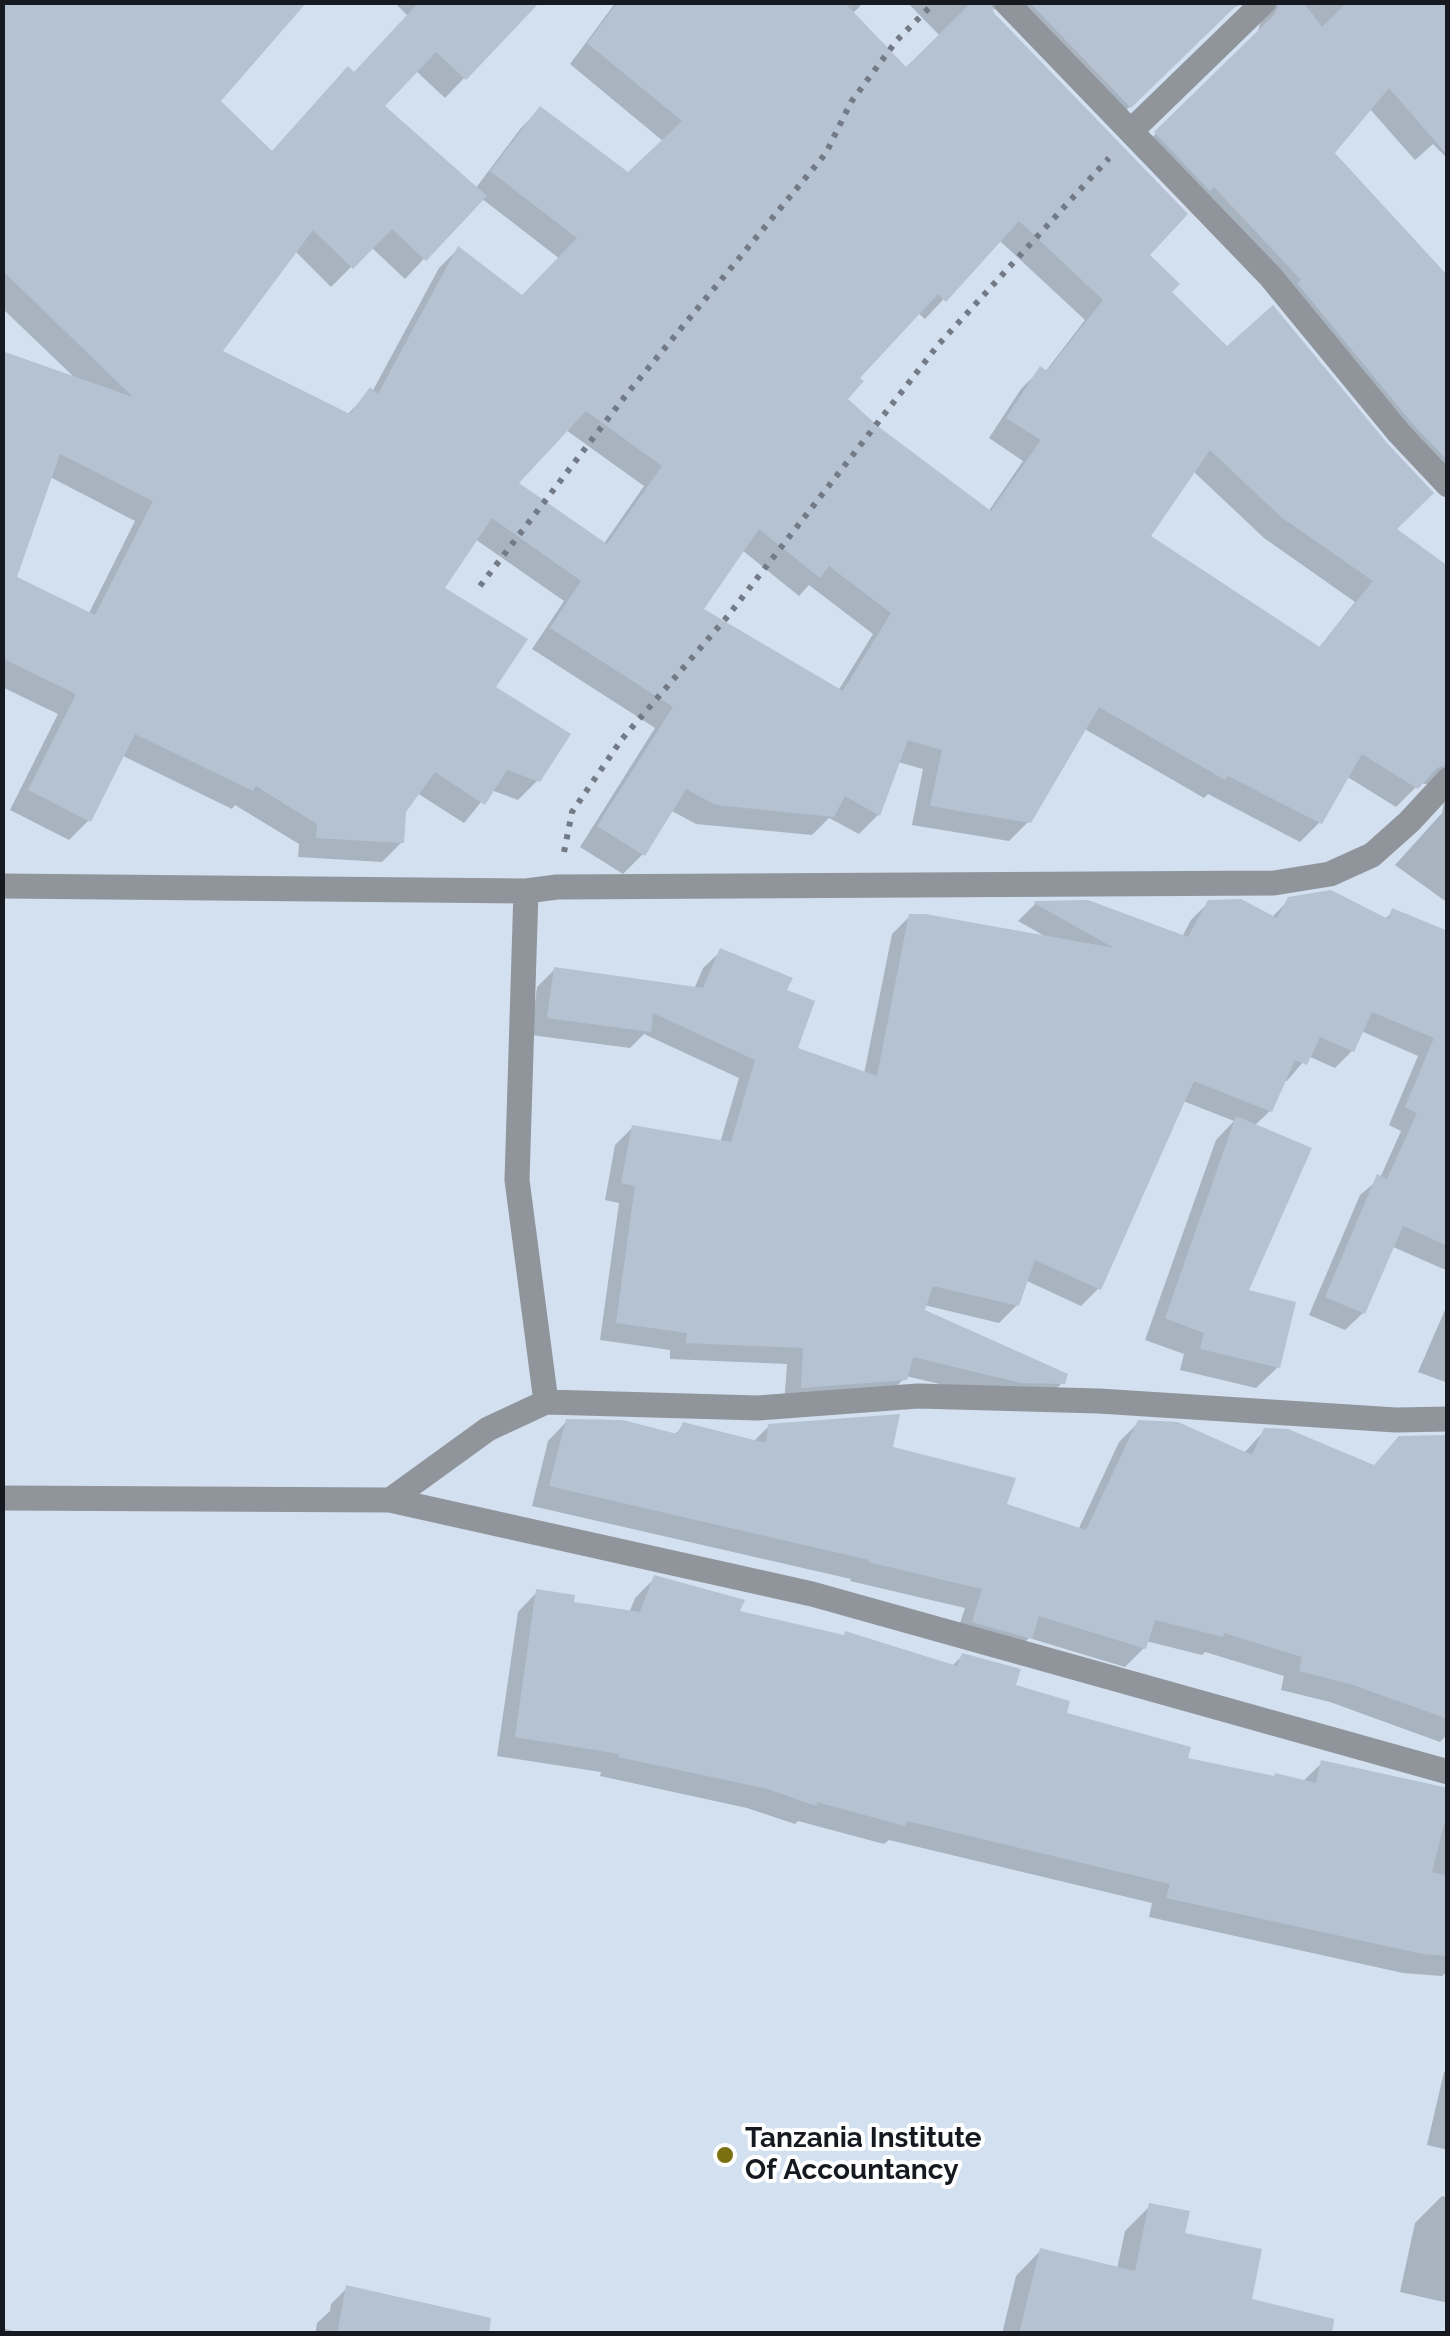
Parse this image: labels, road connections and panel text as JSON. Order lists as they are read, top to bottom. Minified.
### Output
{"places":["Tanzania Institute Of Accountancy"]}
